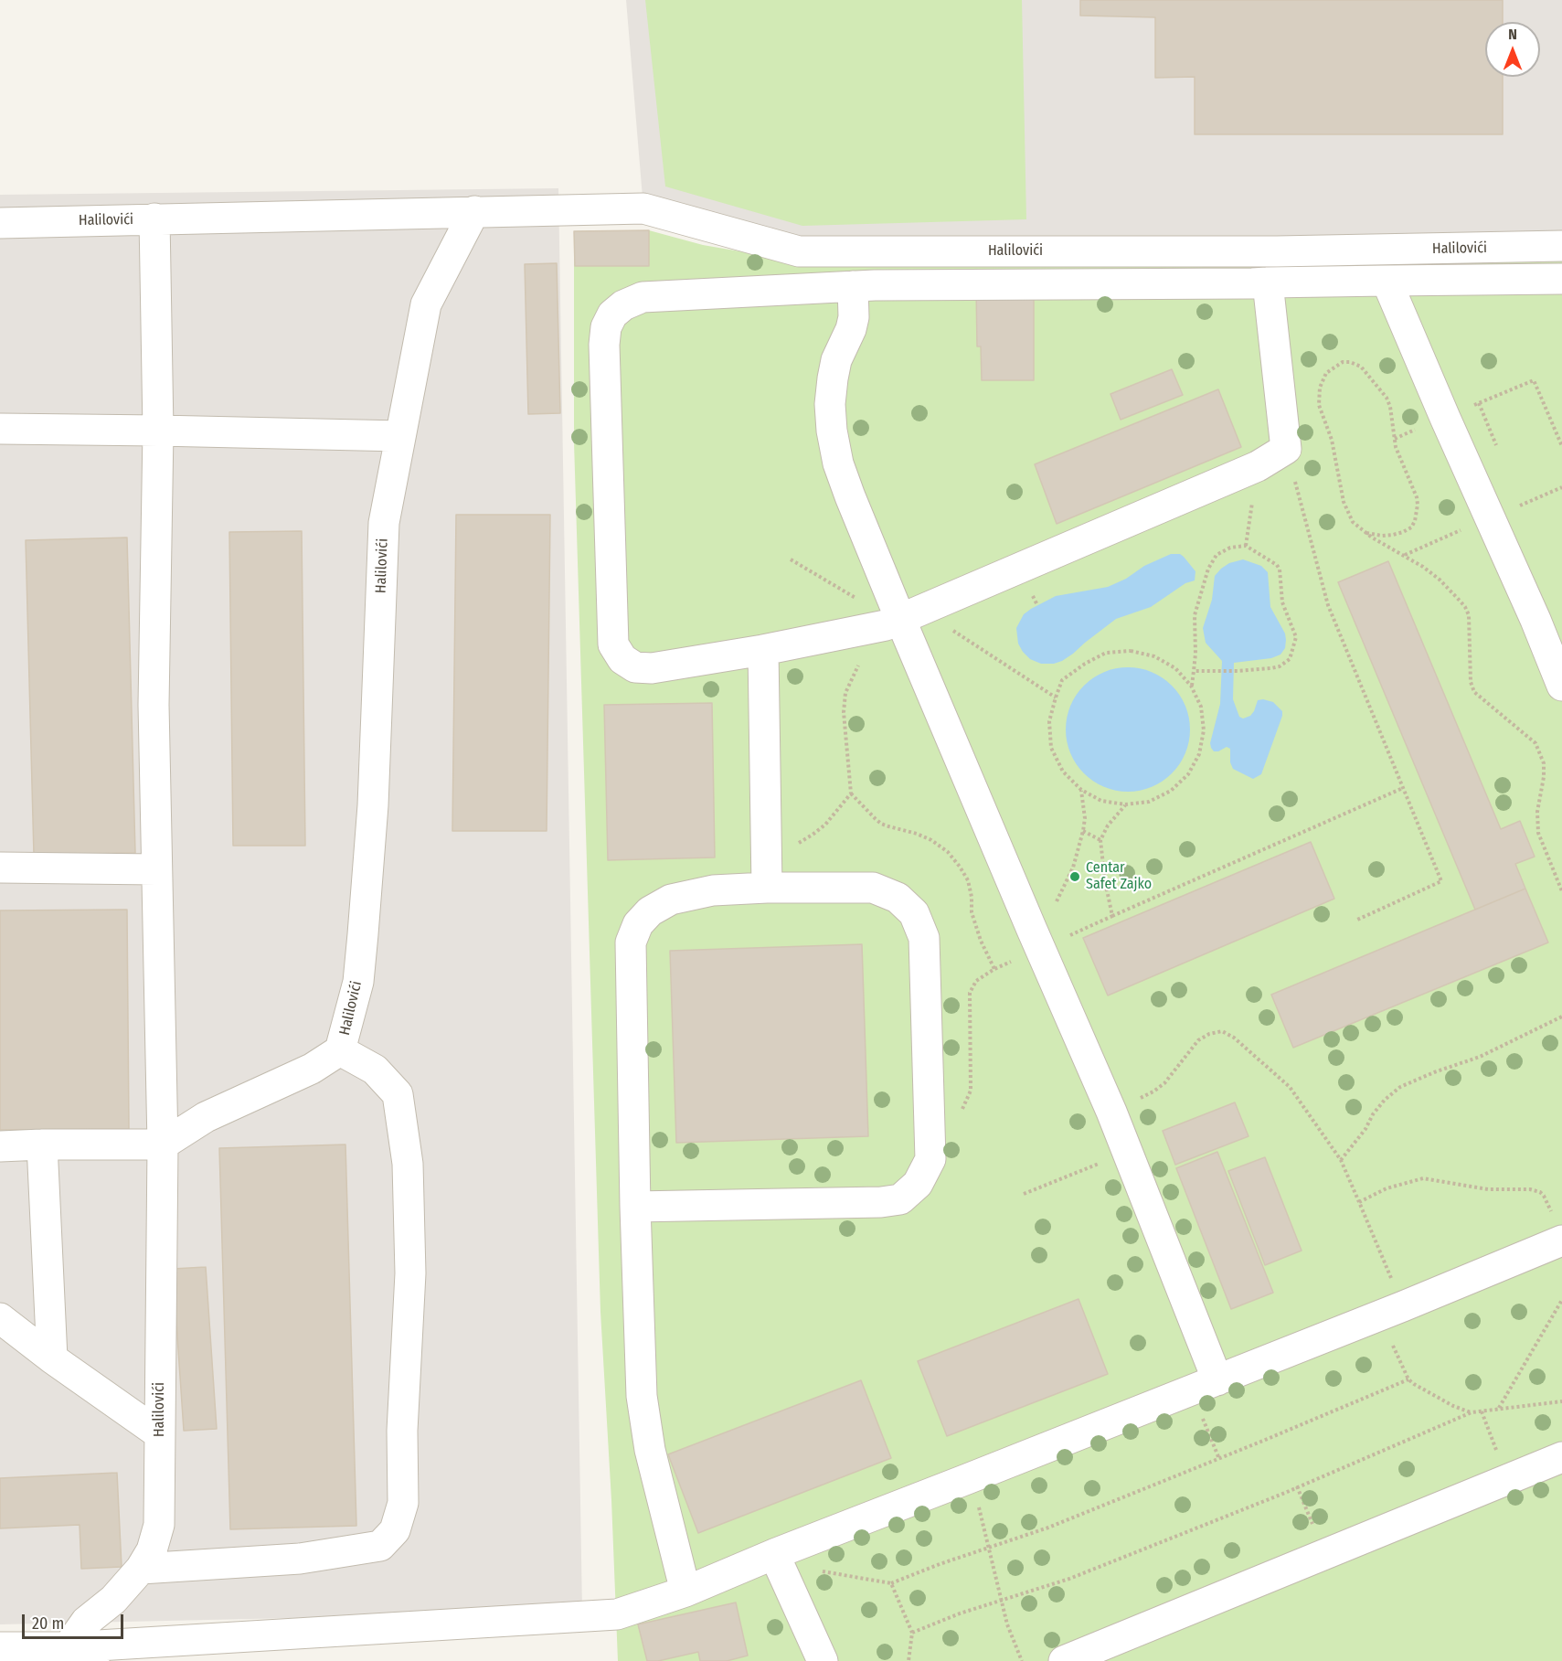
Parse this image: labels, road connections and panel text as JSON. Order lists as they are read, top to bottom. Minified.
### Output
{"streets":{"street":["Halilovići"]},"places":["Centar Safet Zajko"],"scale_bar":"20 m","north":"top"}
